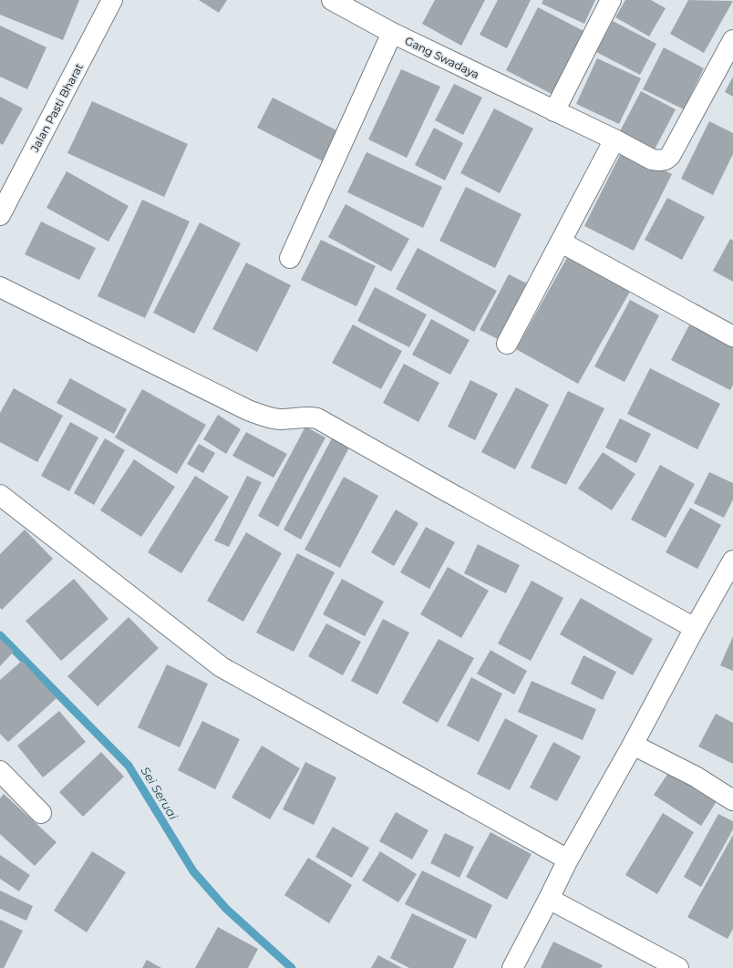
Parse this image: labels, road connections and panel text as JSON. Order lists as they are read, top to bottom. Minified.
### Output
{"streets":{"street":["Gang Swadaya","Jalan Pasti Bharat"]},"water":["Sei Seruai"]}
